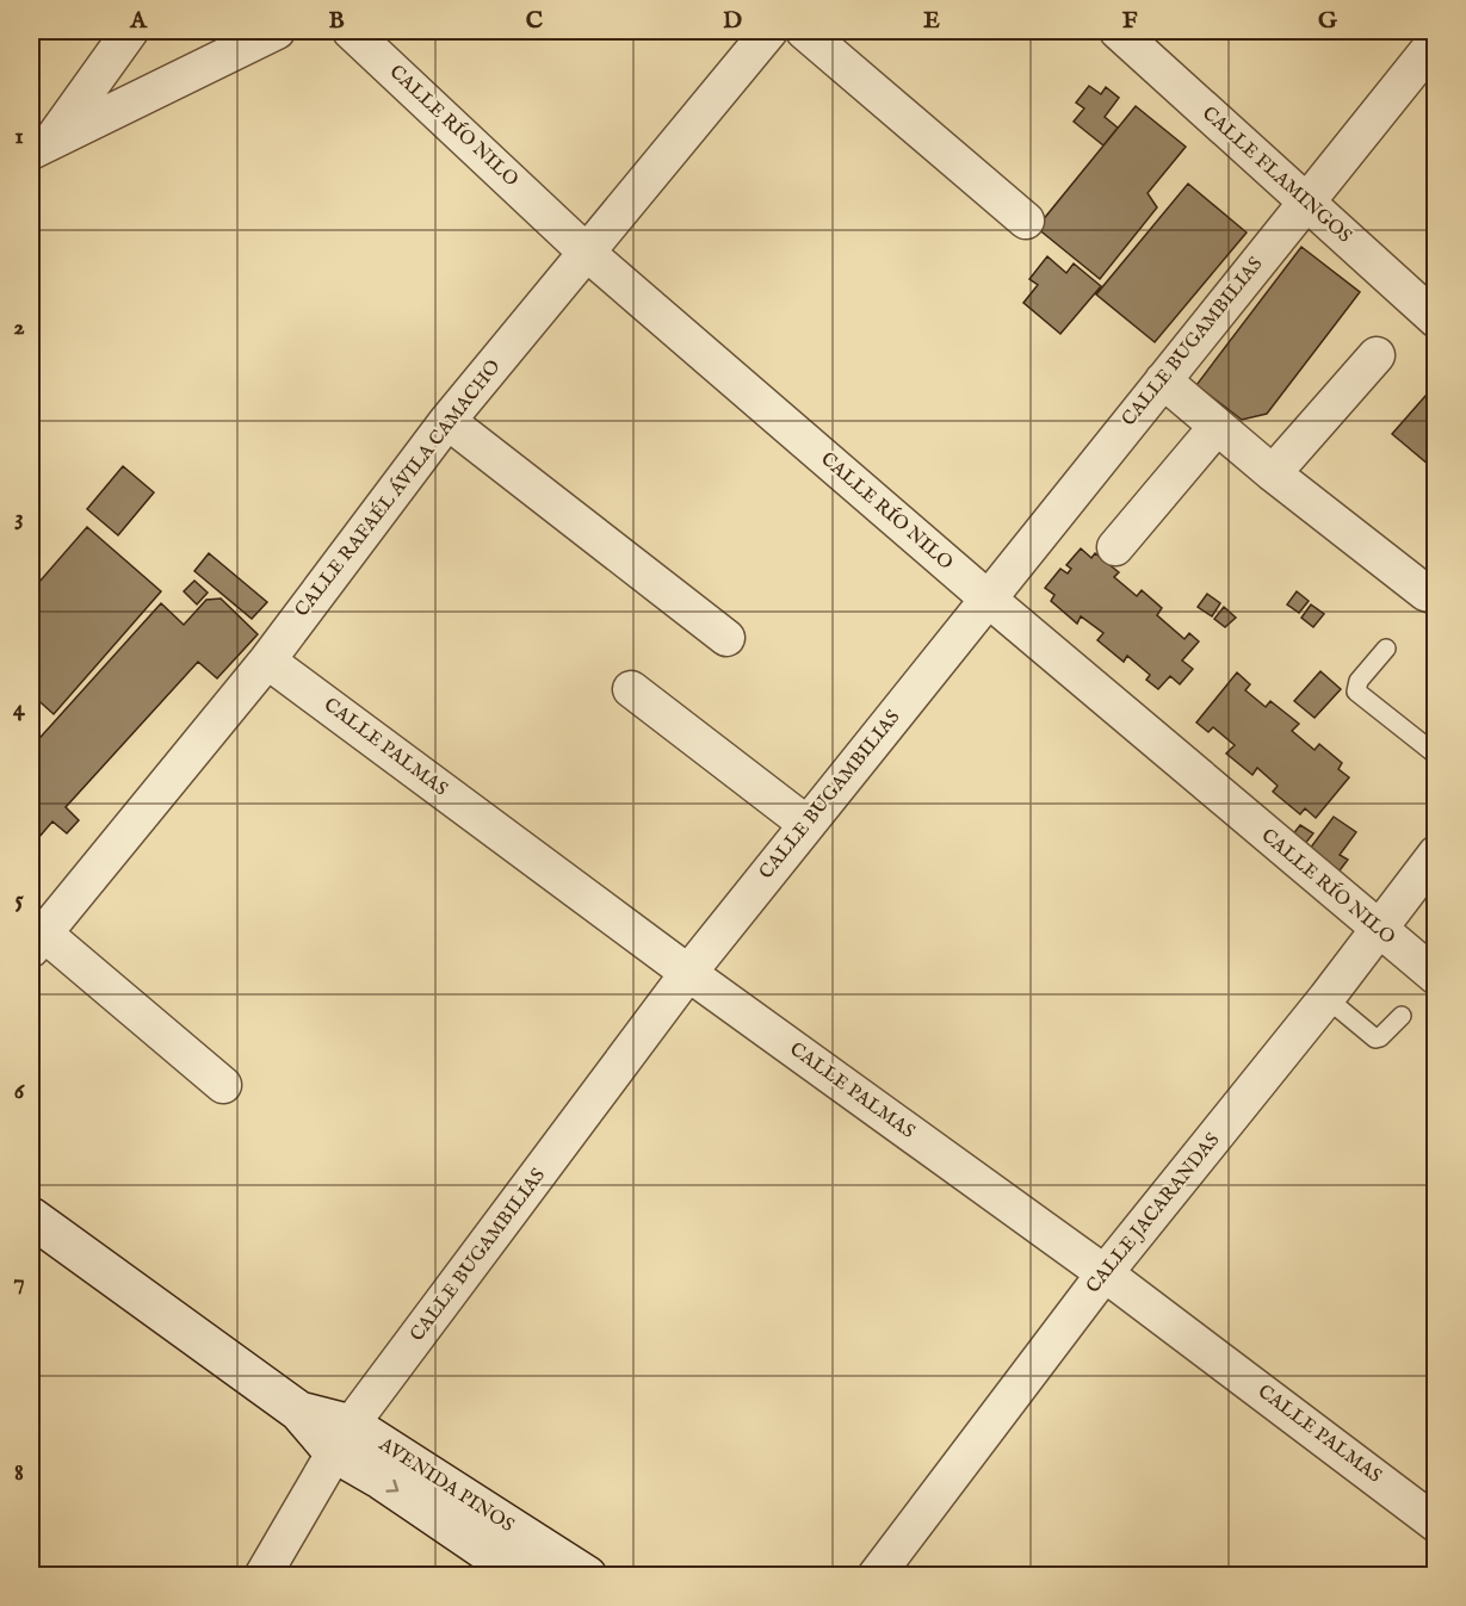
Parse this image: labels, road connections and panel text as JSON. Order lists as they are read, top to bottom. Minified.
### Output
{"streets":{"main road":["AVENIDA PINOS"],"street":["CALLE RÍO NILO","CALLE FLAMINGOS","CALLE BUGAMBILIAS","CALLE RAFAÉL ÁVILA CAMACHO","CALLE PALMAS","CALLE JACARANDAS"]},"crossings":[["CALLE RÍO NILO","CALLE BUGAMBILIAS"],["CALLE RÍO NILO","CALLE RAFAÉL ÁVILA CAMACHO"],["CALLE RÍO NILO","CALLE JACARANDAS"],["CALLE FLAMINGOS","CALLE BUGAMBILIAS"],["CALLE BUGAMBILIAS","CALLE PALMAS"],["CALLE BUGAMBILIAS","AVENIDA PINOS"],["CALLE RAFAÉL ÁVILA CAMACHO","CALLE PALMAS"],["CALLE PALMAS","CALLE JACARANDAS"]],"grid":{"columns":["A","B","C","D","E","F","G"],"rows":["1","2","3","4","5","6","7","8"]}}
